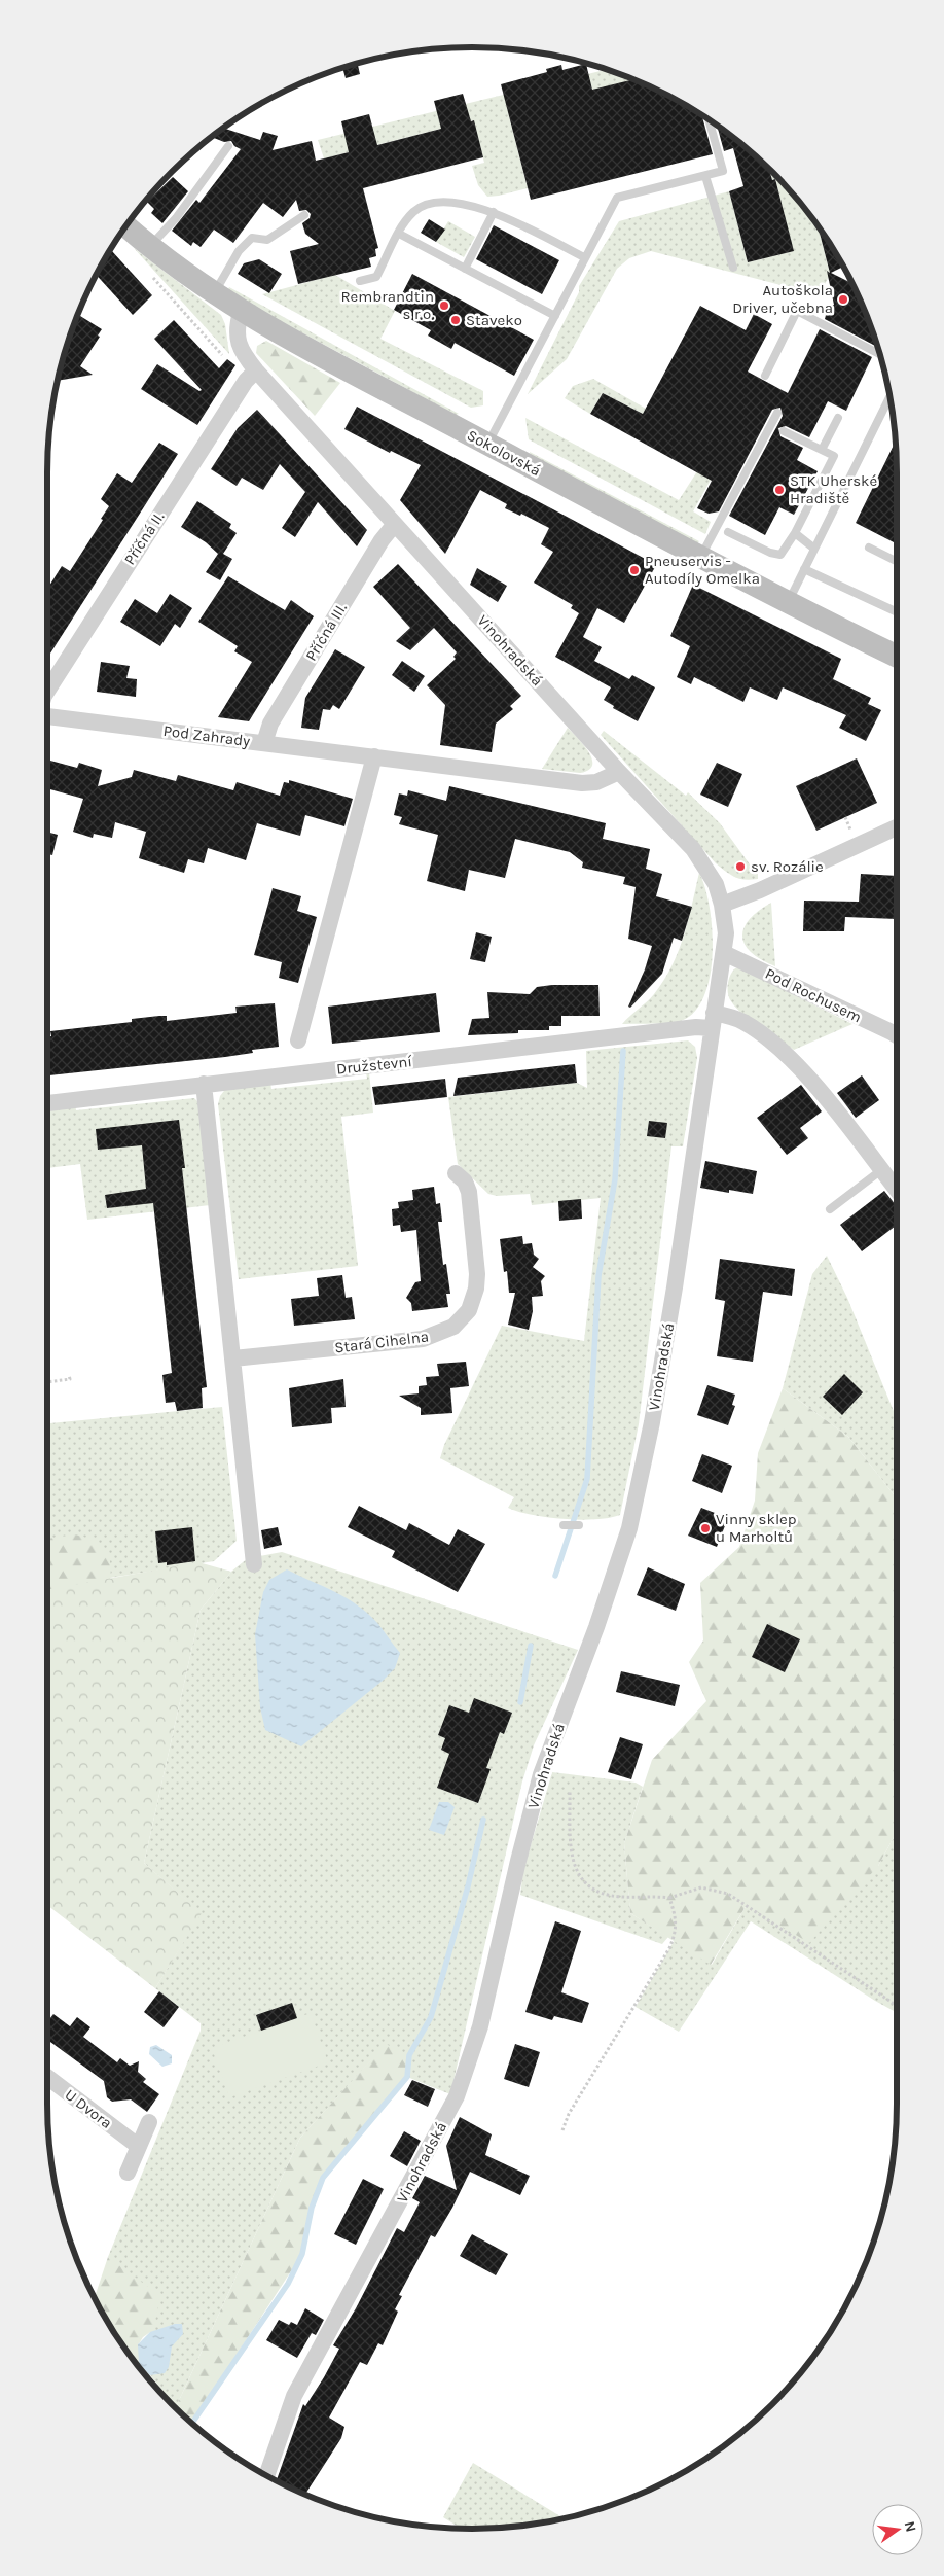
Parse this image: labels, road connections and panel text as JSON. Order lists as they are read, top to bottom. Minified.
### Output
{"streets":{"main road":["Sokolovská"],"street":["Příčná II.","Příčná III.","Vinohradská","Pod Zahrady","Pod Rochusem","Družstevní","Stará Cihelna","U Dvora"]},"crossings":[["Sokolovská","Vinohradská"],["Příčná II.","Vinohradská"],["Příčná III.","Vinohradská"],["Příčná III.","Pod Zahrady"],["Vinohradská","Pod Zahrady"],["Vinohradská","Pod Rochusem"],["Vinohradská","Družstevní"]],"places":["Autoškola Driver, učebna","Rembrandtin s r.o.","Staveko","STK Uherské Hradiště","Pneuservis - Autodíly Omelka","sv. Rozálie","Vinny sklep u Marholtů"],"north":"right"}
